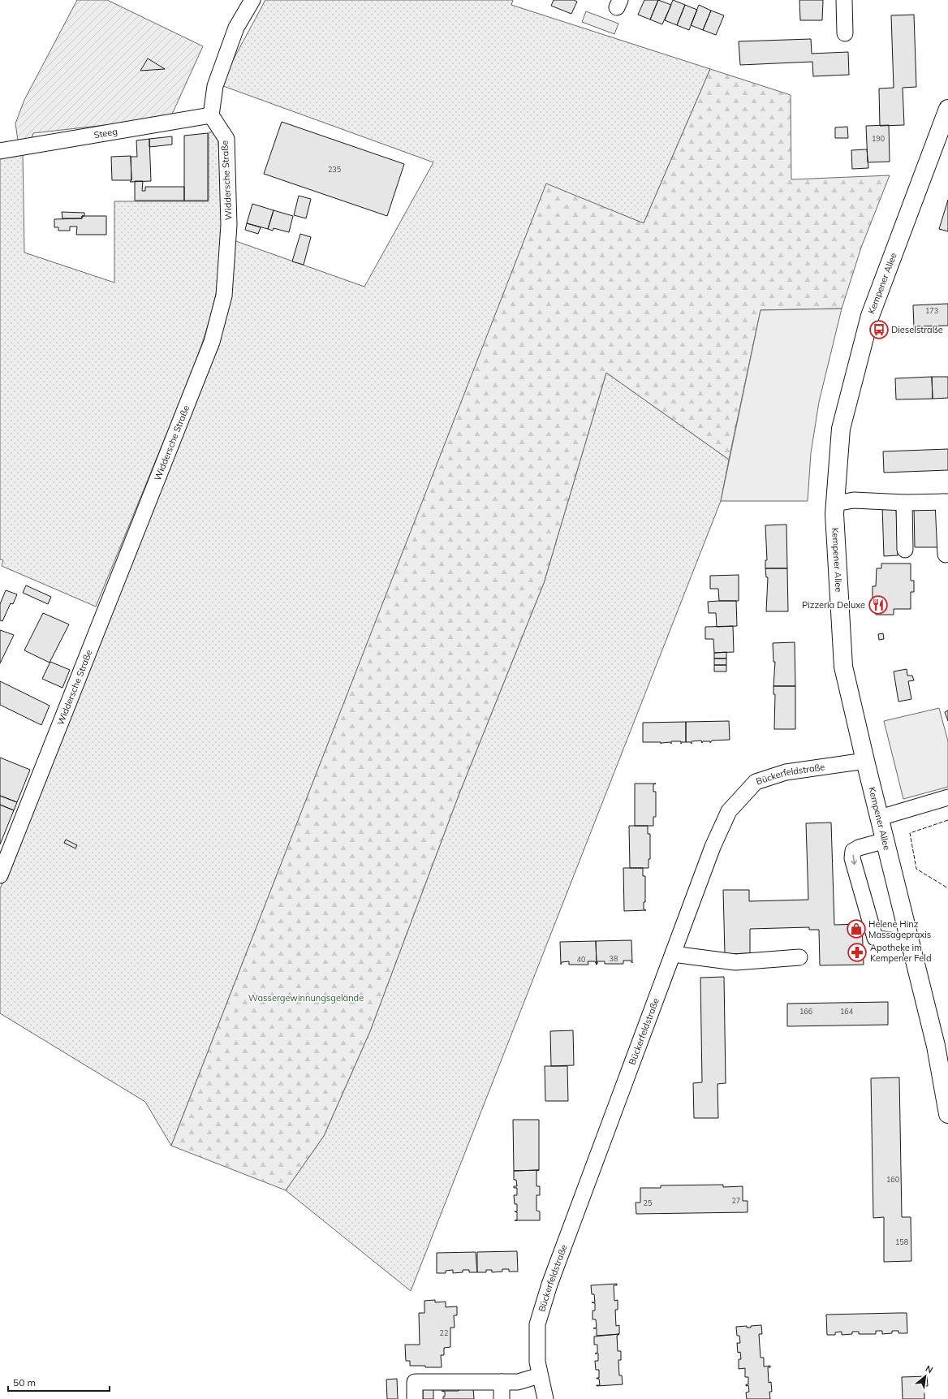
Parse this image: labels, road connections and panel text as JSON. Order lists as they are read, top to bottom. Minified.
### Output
{"streets":{"main road":["Kempener Allee"],"street":["Steeg","Widdersche Straße","Bückerfeldstraße"]},"crossings":[["Steeg","Widdersche Straße"],["Kempener Allee","Bückerfeldstraße"]],"parks":["Wassergewinnungsgelände"],"places":{"bus stop":["Dieselstraße"],"restaurant":["Pizzeria Deluxe"],"shop":["Helene Hinz Massagepraxis"],"pharmacy":["Apotheke im Kempener Feld"]},"house_numbers":["190","235","173","38","40","166","164","160","27","25","158","22"],"scale_bar":"50 m","north":"top right"}
